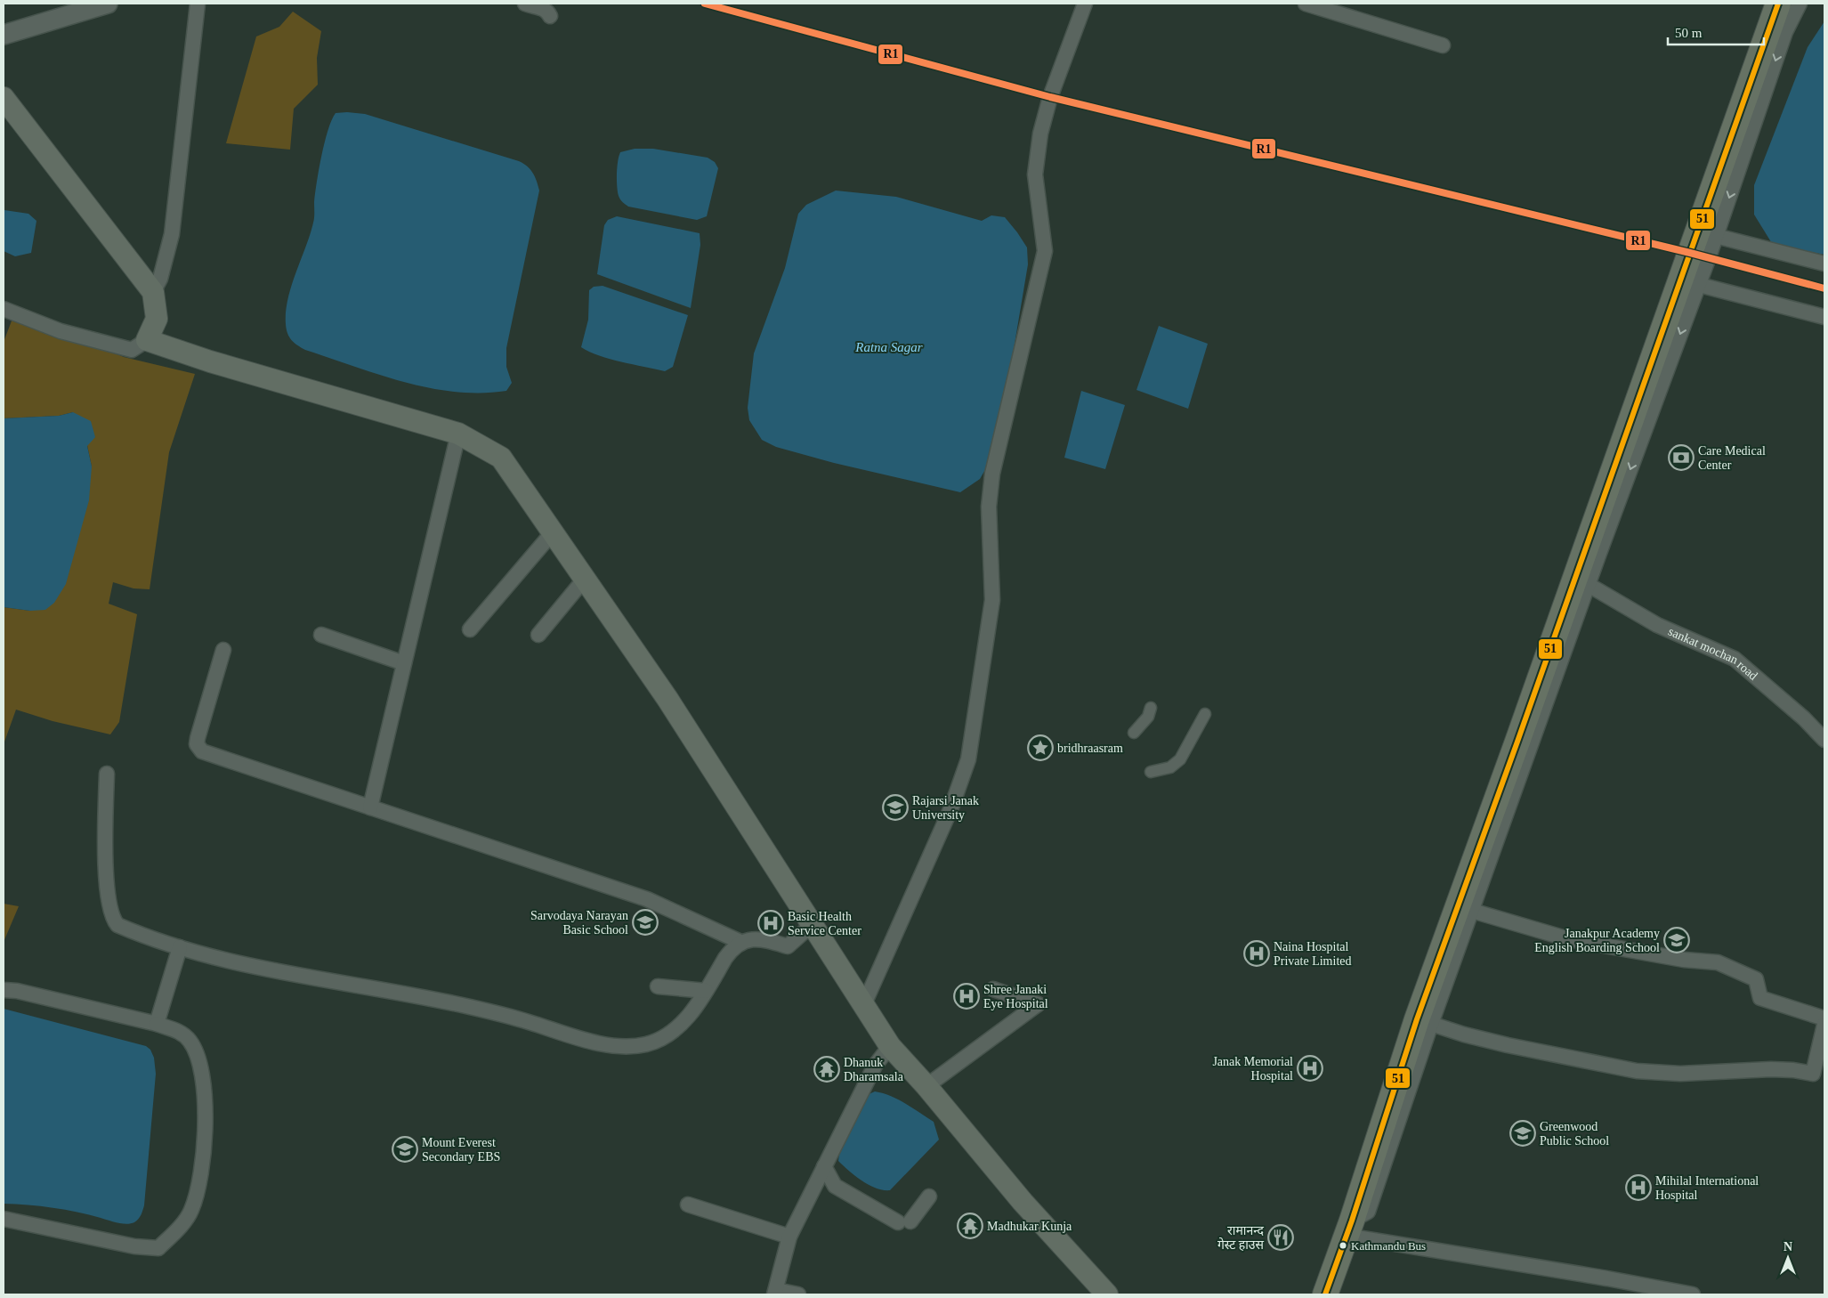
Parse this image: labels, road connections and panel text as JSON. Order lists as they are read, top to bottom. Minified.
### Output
{"streets":{"street":["sankat mochan road"]},"water":["Ratna Sagar"],"places":{"bank":["Care Medical Center"],"place":["bridhraasram"],"school or university":["Rajarsi Janak University","Sarvodaya Narayan Basic School","Janakpur Academy English Boarding School","Greenwood Public School","Mount Everest Secondary EBS"],"hospital":["Basic Health Service Center","Naina Hospital Private Limited","Shree Janaki Eye Hospital","Janak Memorial Hospital","Mihilal International Hospital"],"temple":["Dhanuk Dharamsala","Madhukar Kunja"],"restaurant":["रामानन्द गेस्ट हाउस"],"other":["Kathmandu Bus"]},"lines":["transit line R1","transit line 51"],"scale_bar":"50 m","north":"top"}
